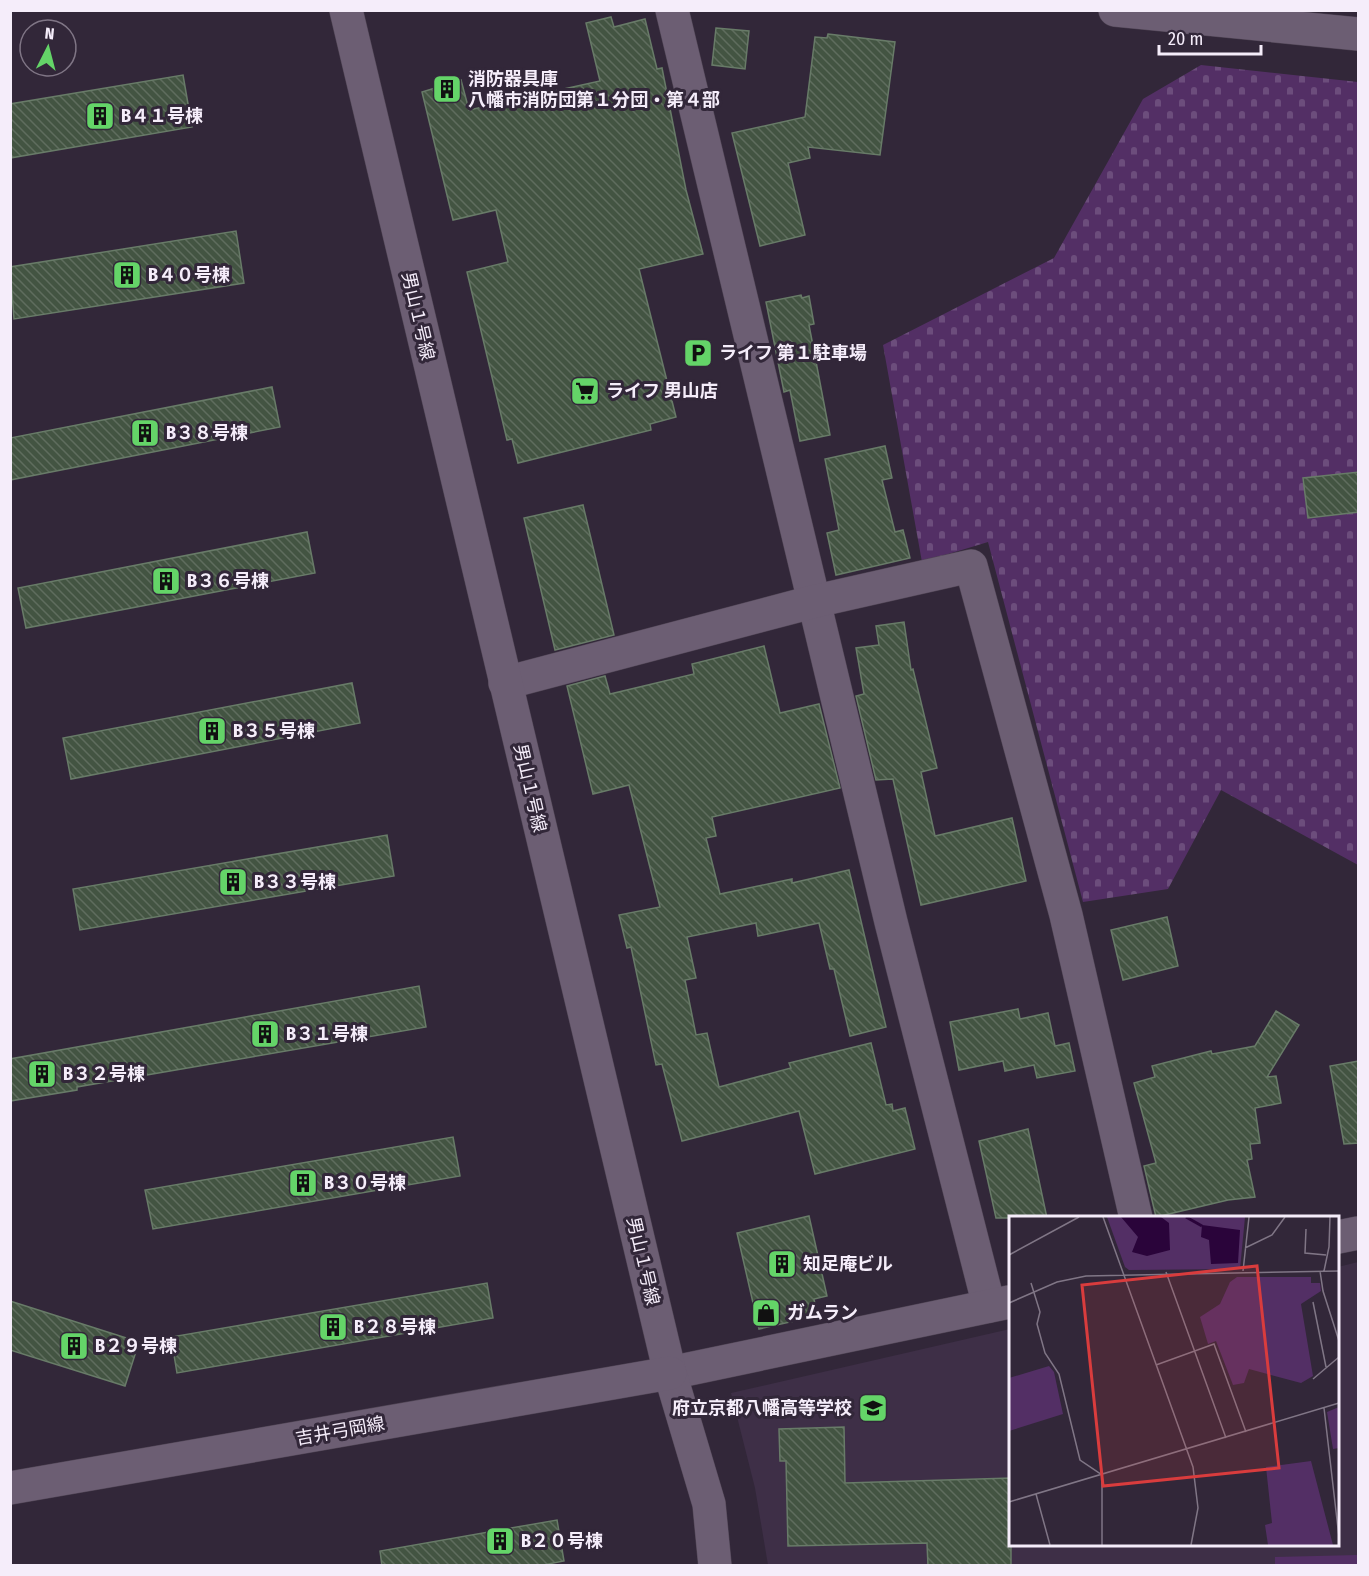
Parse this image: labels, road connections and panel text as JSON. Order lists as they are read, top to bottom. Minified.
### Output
{"streets":{"street":["男山１号線","吉井弓岡線"]},"crossings":[["男山１号線","吉井弓岡線"]],"places":{"building":["消防器具庫 八幡市消防団第１分団・第４部","B４１号棟","B４０号棟","B３８号棟","B３６号棟","B３５号棟","B３３号棟","B３１号棟","B３２号棟","B３０号棟","知足庵ビル","B２８号棟","B２９号棟","B２０号棟"],"parking":["ライフ 第１駐車場"],"supermarket":["ライフ 男山店"],"shop":["ガムラン"],"school or university":["府立京都八幡高等学校"]},"scale_bar":"20 m","north":"top"}
